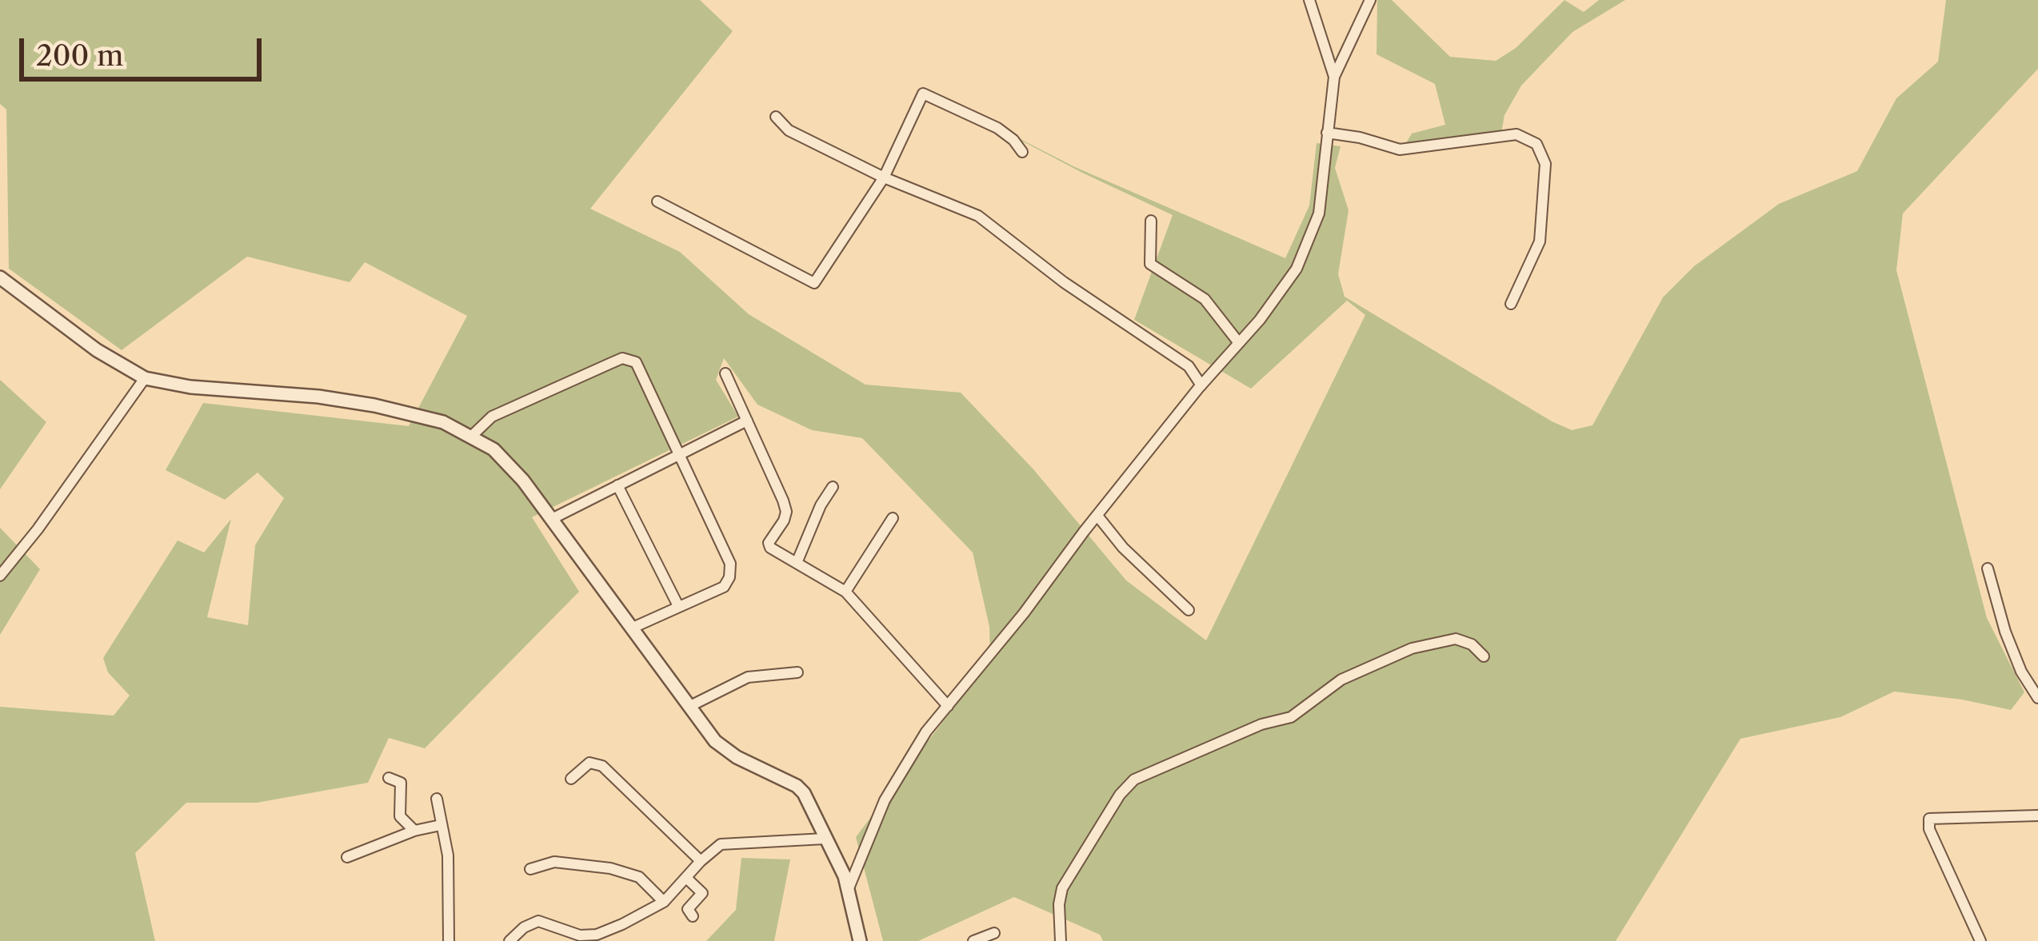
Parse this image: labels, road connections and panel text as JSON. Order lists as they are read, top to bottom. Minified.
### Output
{"scale_bar":"200 m"}
